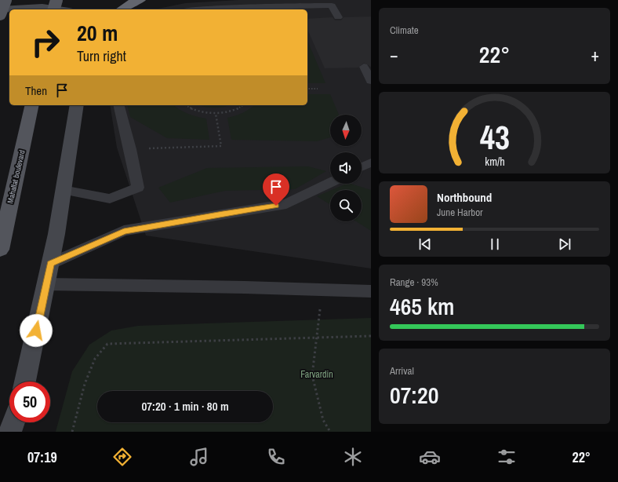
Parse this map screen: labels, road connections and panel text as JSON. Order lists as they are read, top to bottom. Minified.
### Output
{"streets":{"main road":["Mahallat boulevard"]},"parks":["Farvardin"],"north":"bottom","page":{"tile":["Climate",["Range · 93%","465 km"],["Arrival","07:20"]],"turn":["20 m","Turn right"],"heat":["−","22°","+"],"then":"Then","song":["Northbound","June Harbor"],"limit":"50","trip":"07:20 · 1 min · 80 m","tabs":["07:19","22°"],"gauge":["43","km/h"]}}
